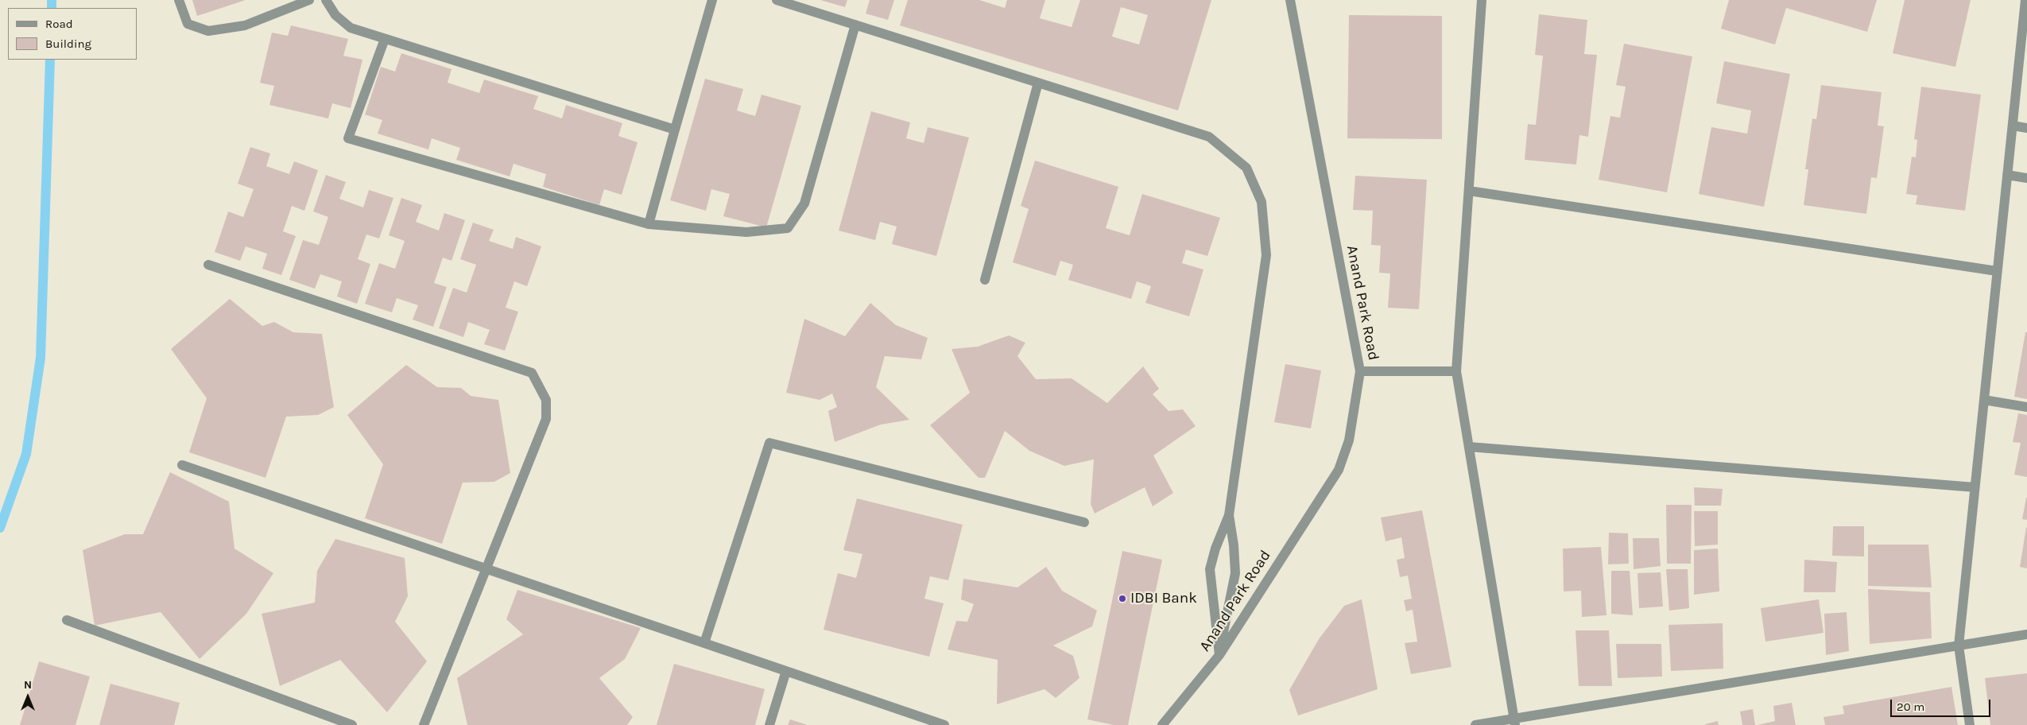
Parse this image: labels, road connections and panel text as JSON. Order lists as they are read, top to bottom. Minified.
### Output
{"streets":{"street":["Anand Park Road"]},"places":["IDBI Bank"],"legend":["Road","Building"],"scale_bar":"20 m","north":"top"}
